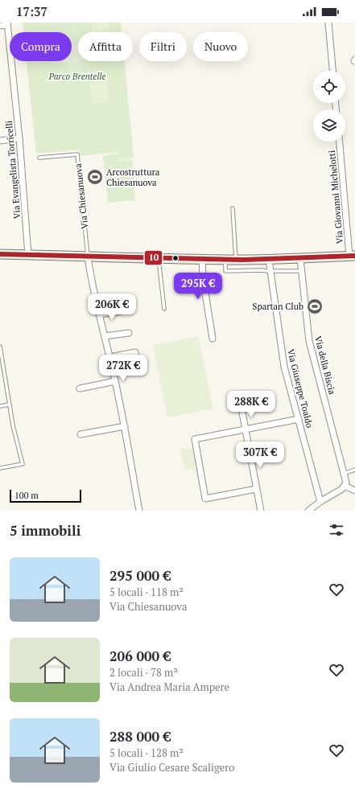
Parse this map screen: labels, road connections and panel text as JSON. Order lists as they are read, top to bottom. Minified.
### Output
{"streets":{"street":["Via Evangelista Torricelli","Via Giovanni Michelotti","Via della Biscia","Via Giuseppe Toaldo"],"lane":["Via Chiesanuova"]},"parks":["Parco Brentelle"],"places":{"sports":["Arcostruttura Chiesanuova","Spartan Club"]},"lines":["transit line 10"],"scale_bar":"100 m","page":{"status":"17:37","chip":["Compra","Affitta","Filtri","Nuovo"],"price":["295K €","206K €","272K €","288K €","307K €"],"scale":"100 m","heading":"5 immobili","list":[{"name":"295 000 €","note":"5 locali · 118 m² · Via Chiesanuova"},{"name":"206 000 €","note":"2 locali · 78 m² · Via Andrea Maria Ampere"},{"name":"288 000 €","note":"5 locali · 128 m² · Via Giulio Cesare Scaligero"}]}}
